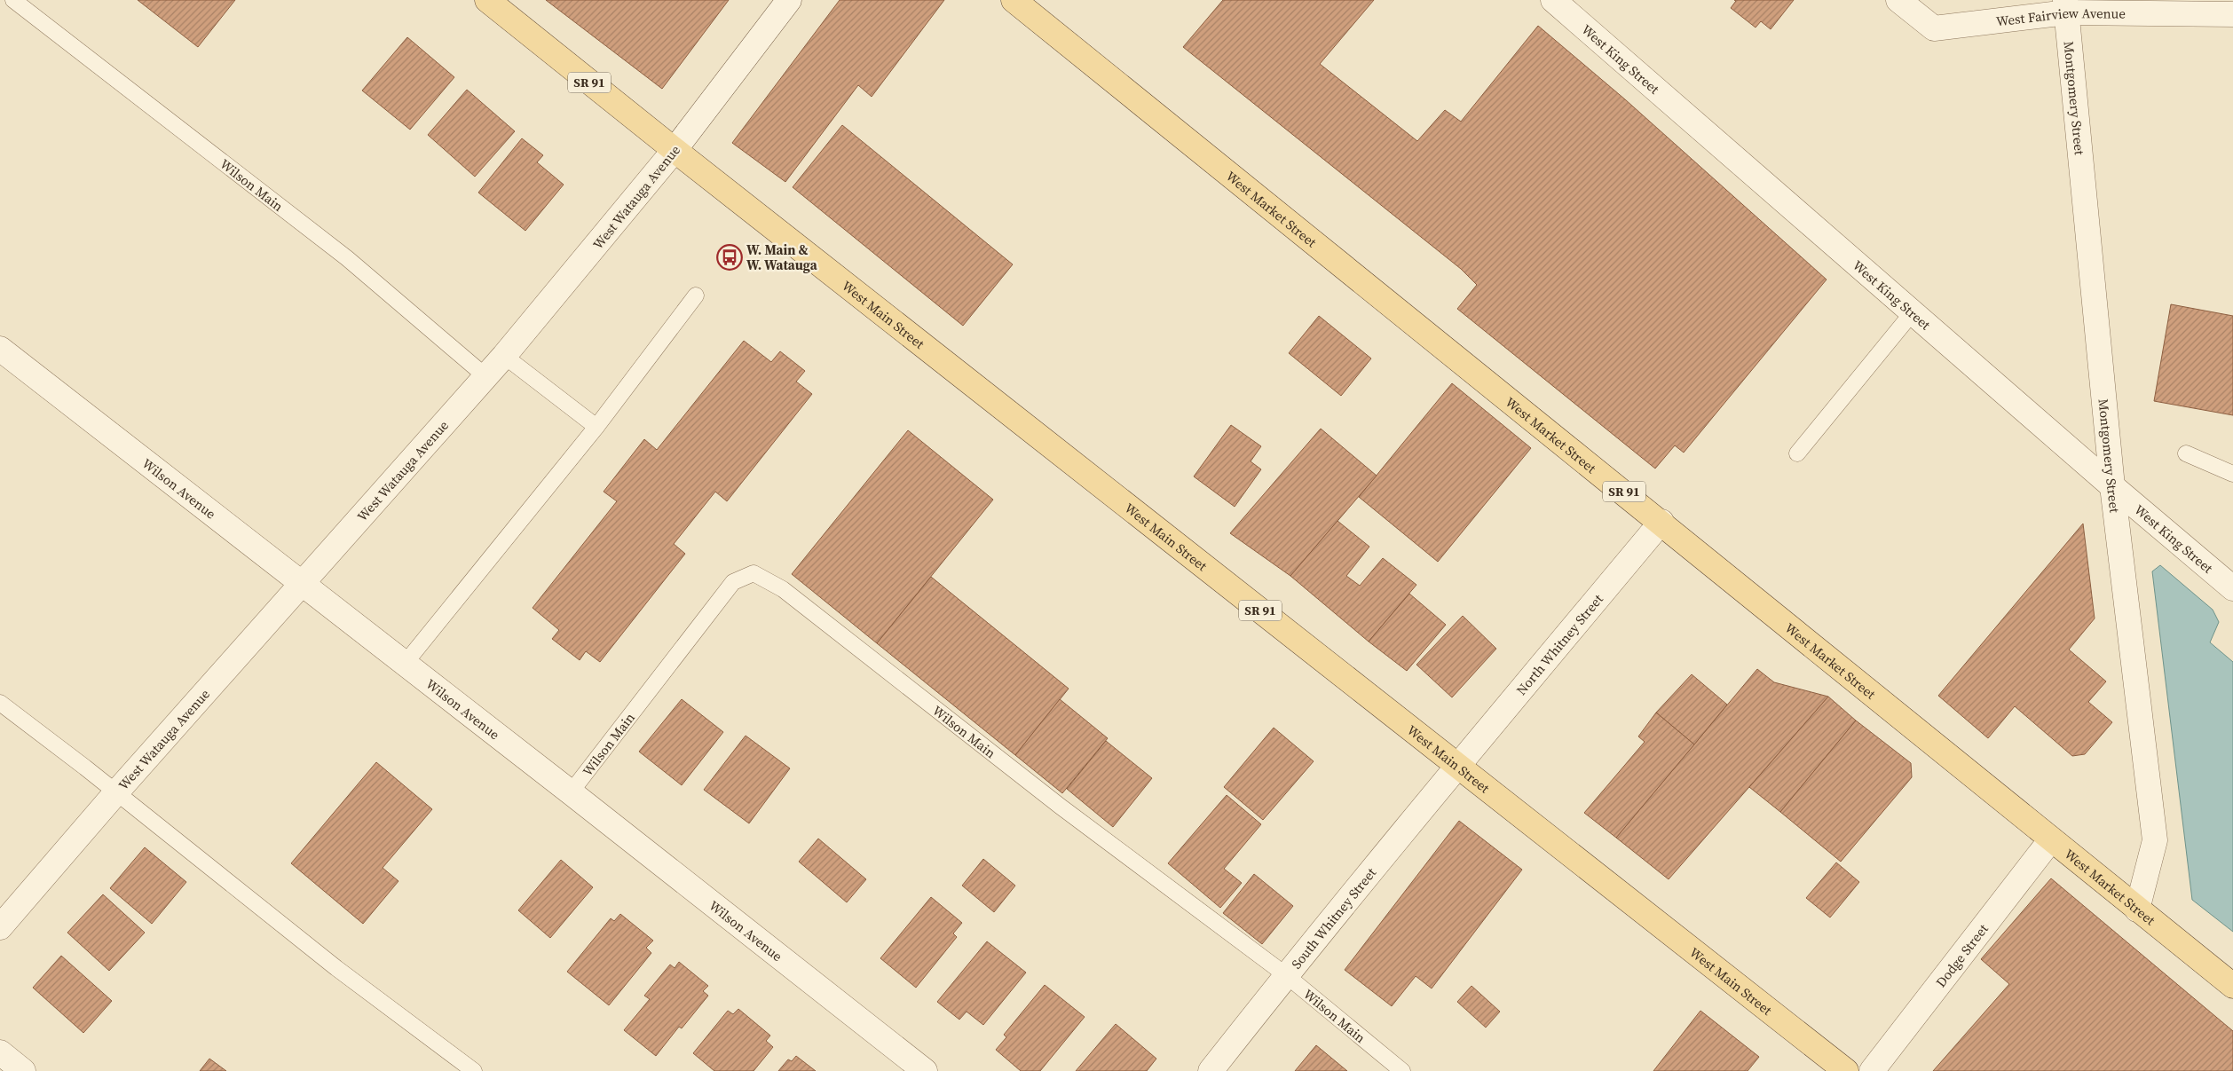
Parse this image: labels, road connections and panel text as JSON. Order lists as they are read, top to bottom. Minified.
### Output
{"streets":{"main road":["SR 91","West Market Street","West Main Street"],"street":["West Fairview Avenue","West King Street","Montgomery Street","West Watauga Avenue","Wilson Avenue","North Whitney Street","South Whitney Street","Dodge Street"],"lane":["Wilson Main"]},"crossings":[["West Fairview Avenue","Montgomery Street"],["West King Street","Montgomery Street"],["Montgomery Street","West Market Street"],["Wilson Main","West Watauga Avenue"],["Wilson Main","Wilson Avenue"],["Wilson Main","South Whitney Street"],["West Watauga Avenue","West Main Street"],["West Watauga Avenue","Wilson Avenue"],["West Market Street","North Whitney Street"],["West Market Street","Dodge Street"],["West Main Street","North Whitney Street"],["West Main Street","South Whitney Street"],["North Whitney Street","South Whitney Street"]],"places":{"bus stop":["W. Main & W. Watauga"]}}
